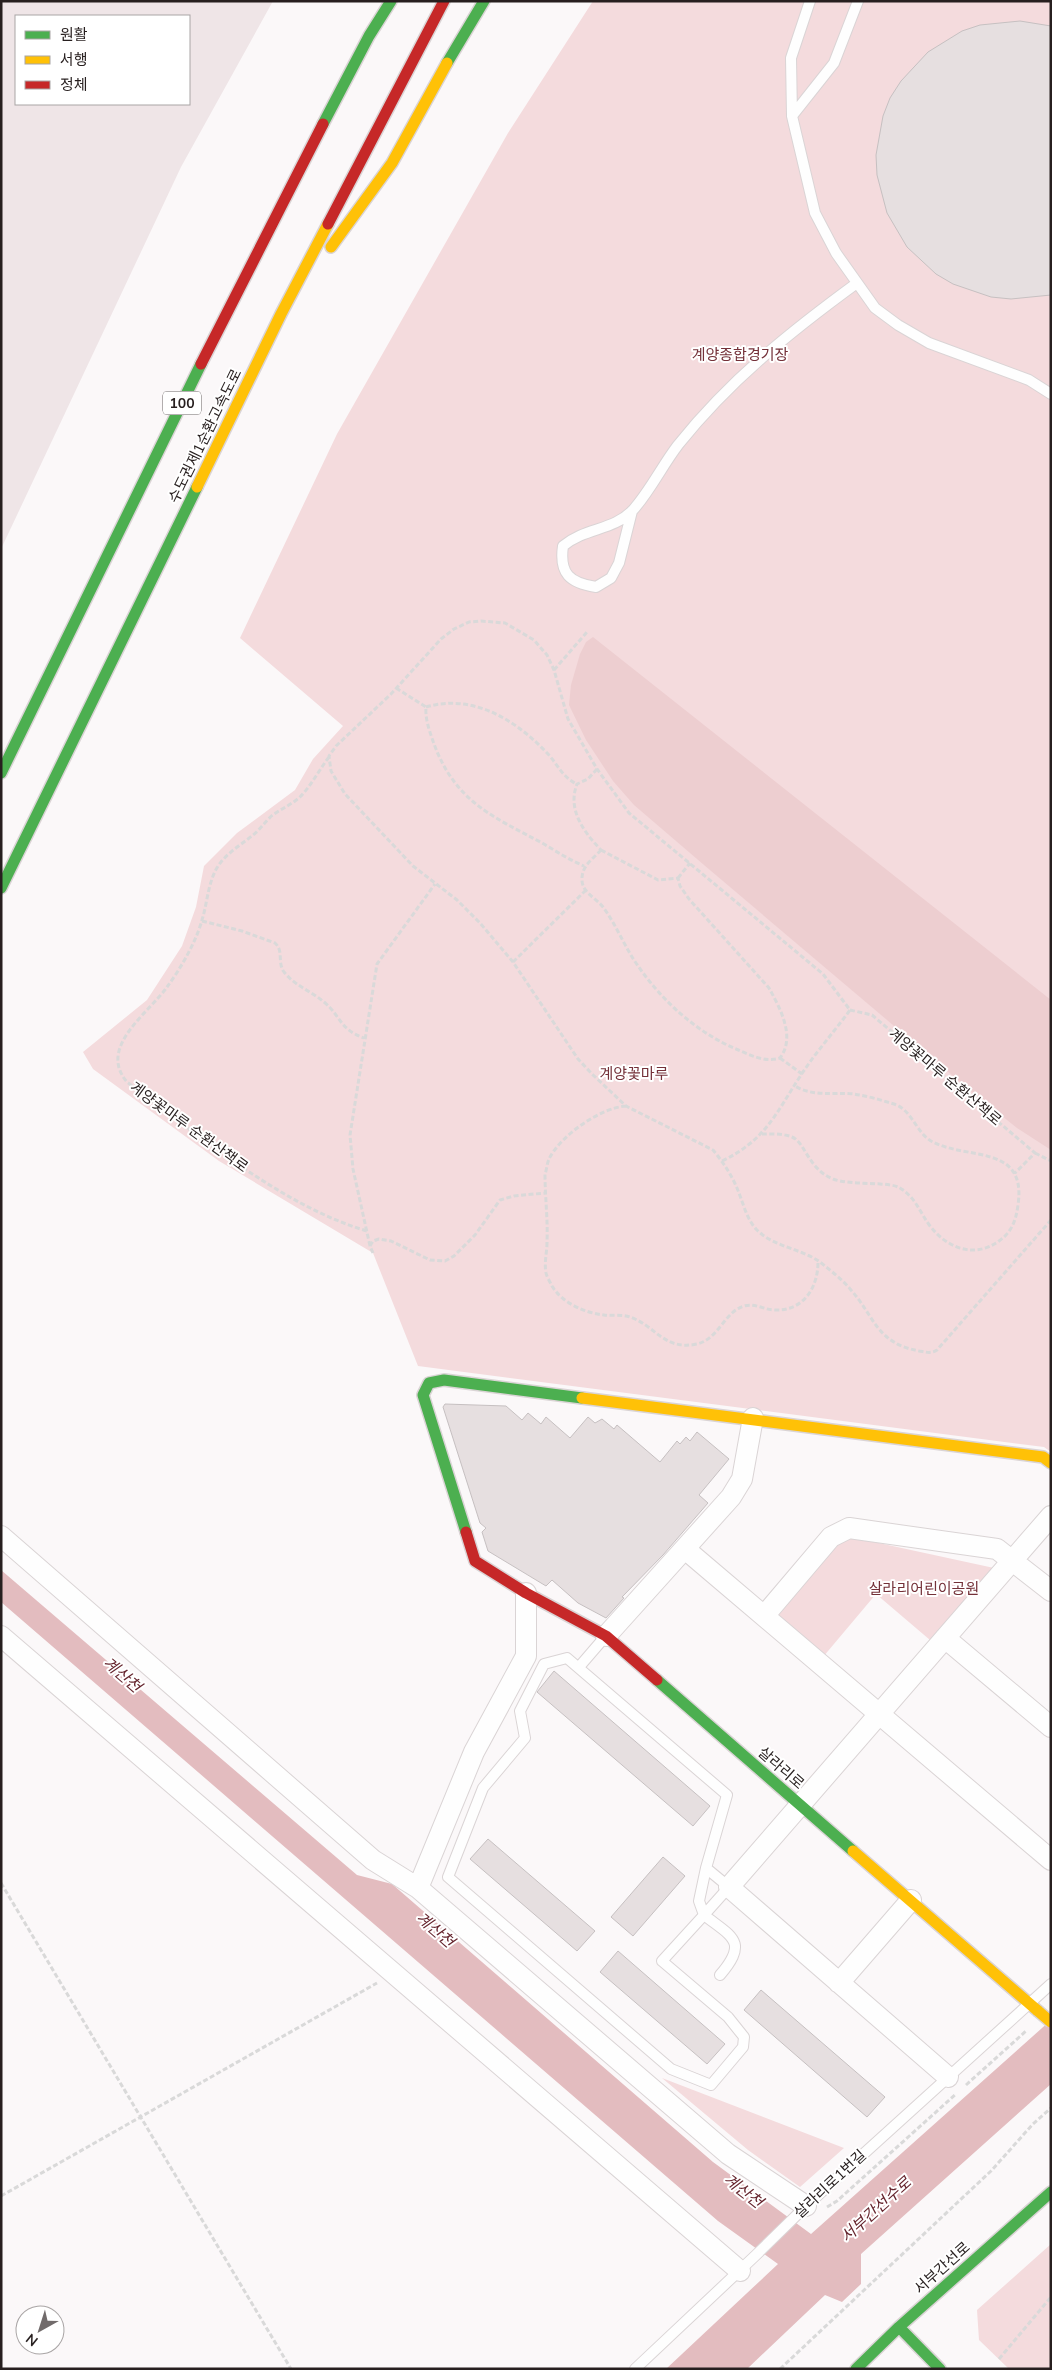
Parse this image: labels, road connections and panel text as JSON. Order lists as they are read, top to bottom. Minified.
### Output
{"streets":{"main road":["100","수도권제1순환고속도로","살라리로","서부간선로"],"lane":["살라리로1번길"],"path":["계양꽃마루 순환산책로"]},"crossings":[["살라리로","살라리로1번길"]],"water":["계산천","서부간선수로"],"parks":["계양종합경기장","계양꽃마루","살라리어린이공원"],"legend":["원활","서행","정체"],"north":"bottom left"}
